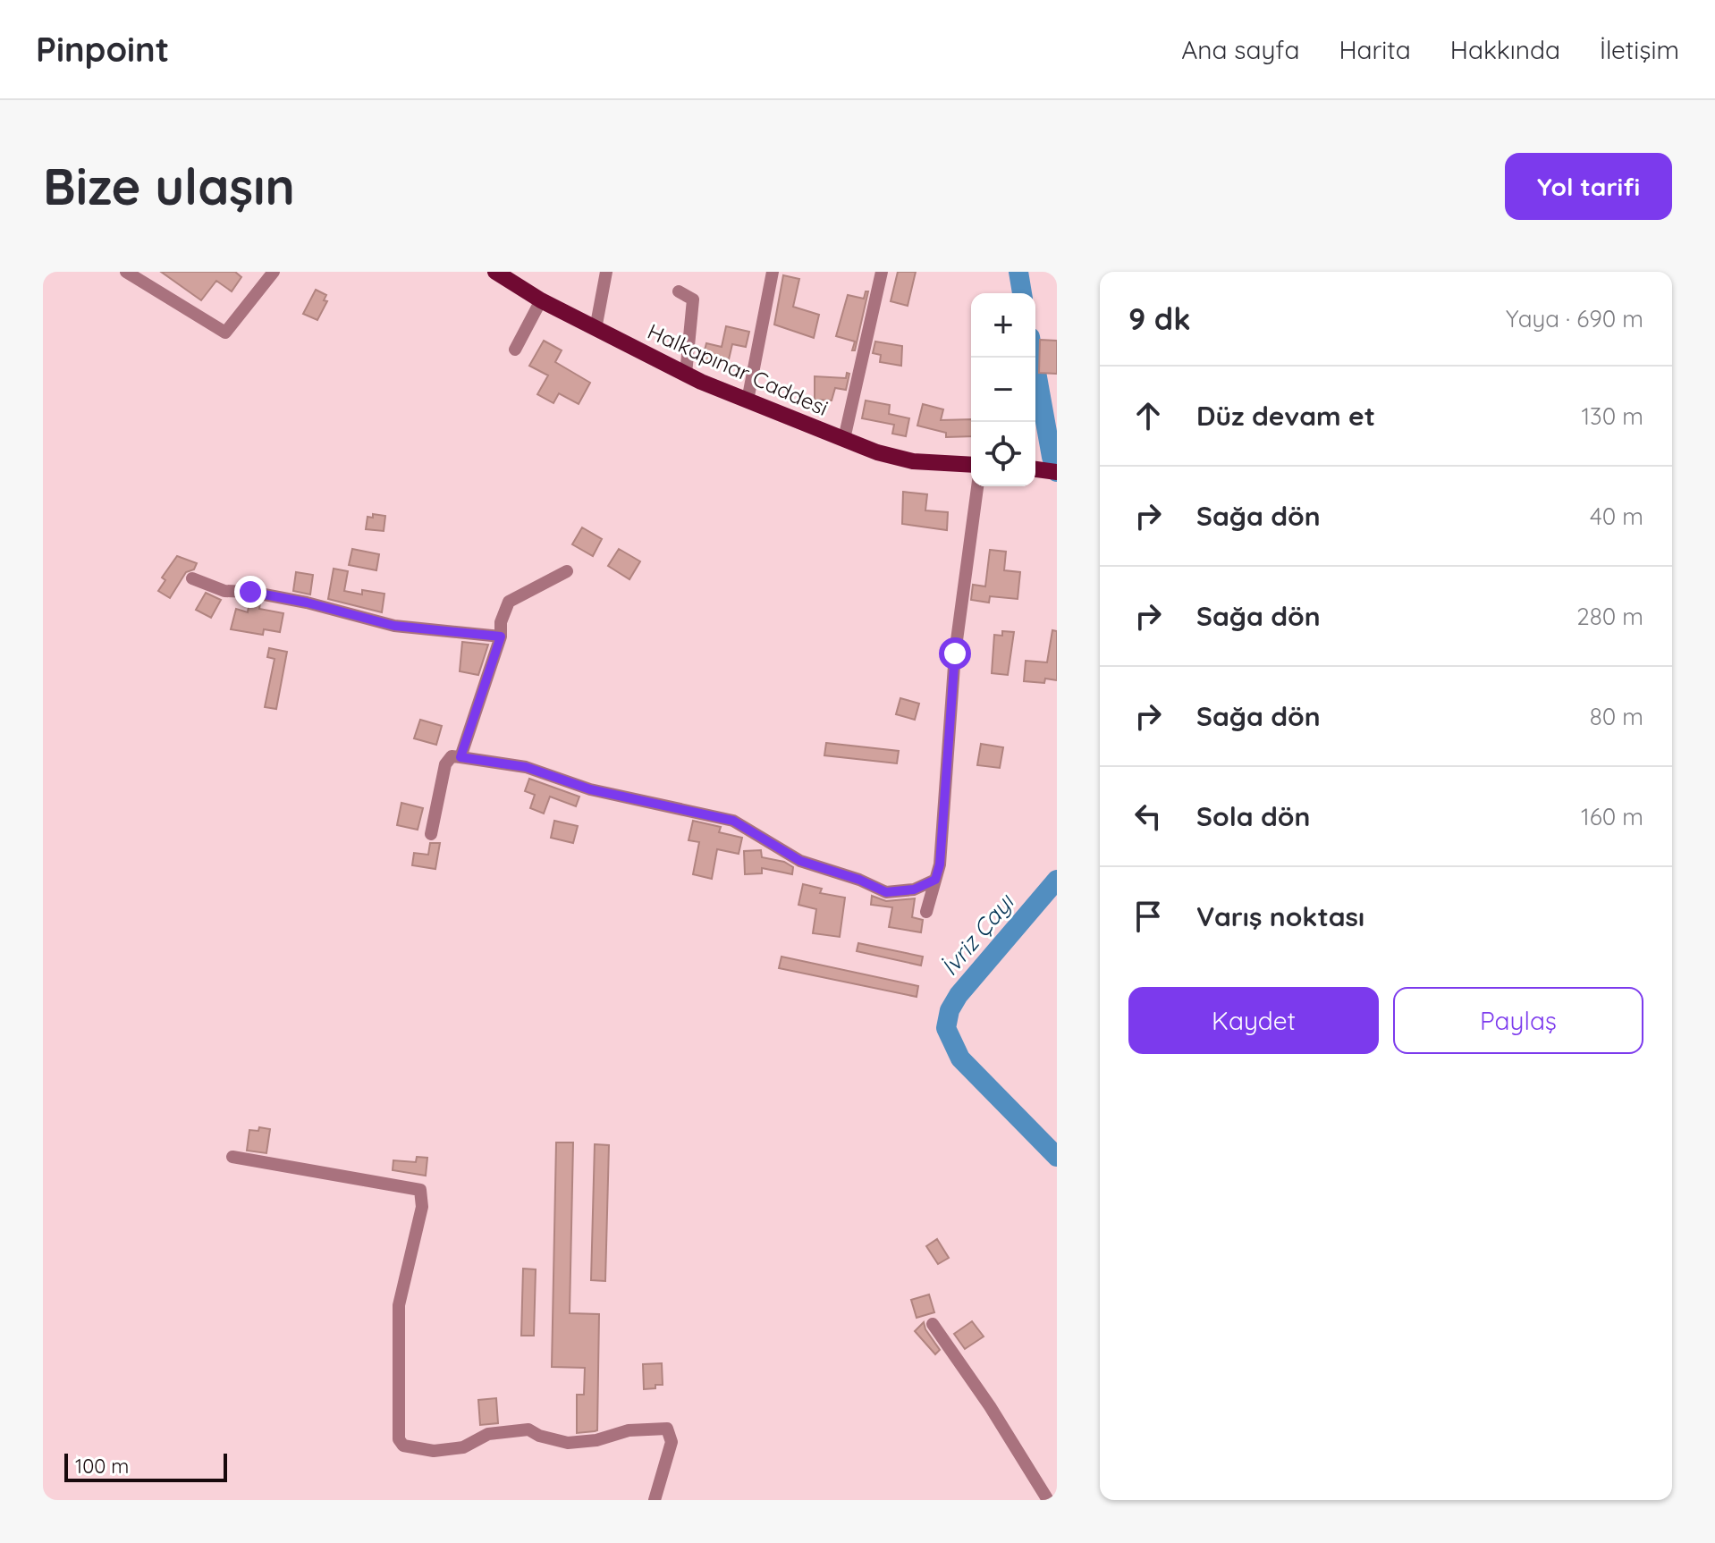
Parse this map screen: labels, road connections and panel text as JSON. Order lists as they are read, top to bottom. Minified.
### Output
{"streets":{"main road":["Halkapınar Caddesi"]},"water":["İvriz Çayı"],"scale_bar":"100 m","page":{"header":"Pinpoint","nav":["Ana sayfa","Harita","Hakkında","İletişim"],"buttons":["Yol tarifi",["Kaydet","Paylaş"]],"title":"Bize ulaşın","heading":["9 dk","Yaya · 690 m"],"map_buttons":["+","−"],"list":[["Düz devam et","130 m"],["Sağa dön","40 m"],["Sağa dön","280 m"],["Sağa dön","80 m"],["Sola dön","160 m"],"Varış noktası"],"scale":"100 m"}}
